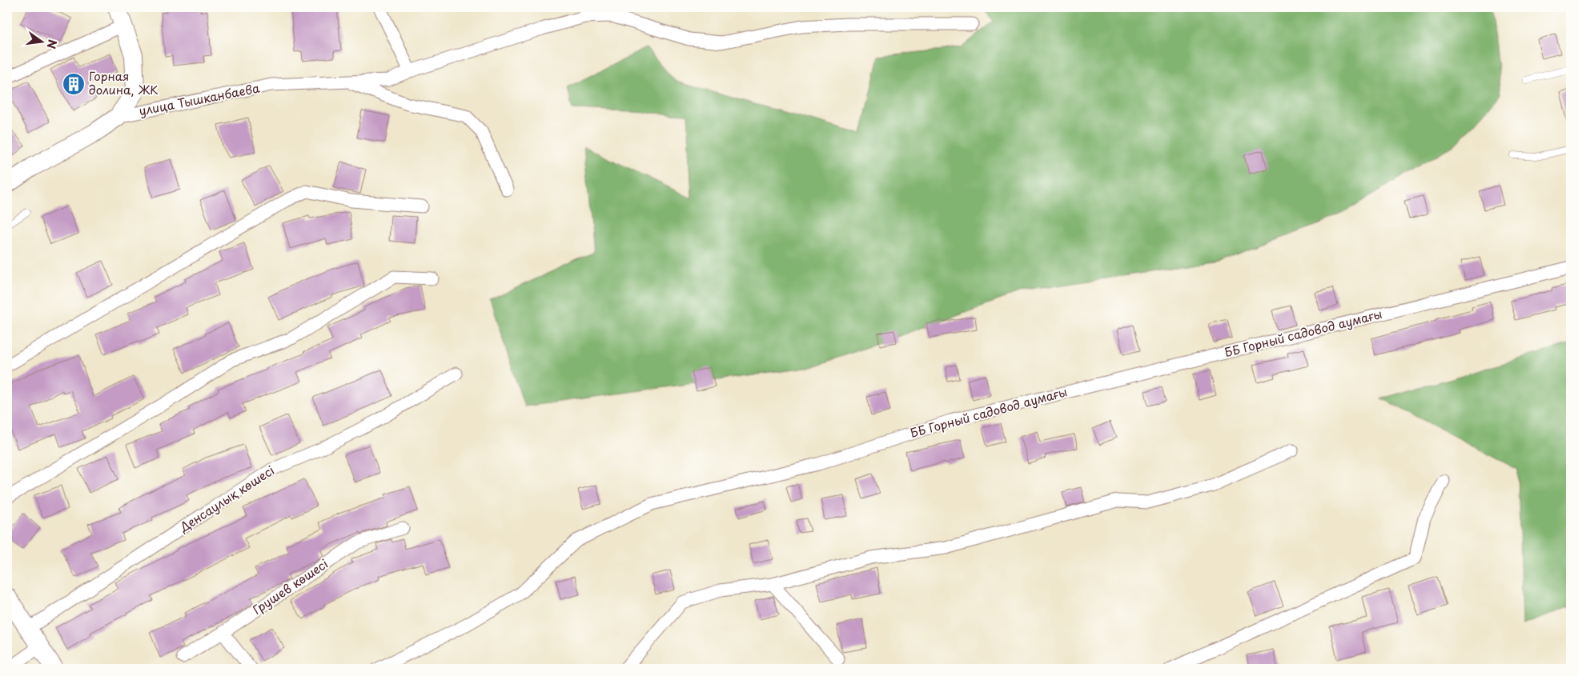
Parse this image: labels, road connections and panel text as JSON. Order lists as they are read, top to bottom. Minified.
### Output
{"streets":{"street":["улица Тышканбаева","ББ Горный садовод аумағы","Денсаулық көшесі","Грушев көшесі"]},"places":{"building":["Горная долина, ЖК"]},"north":"right"}
